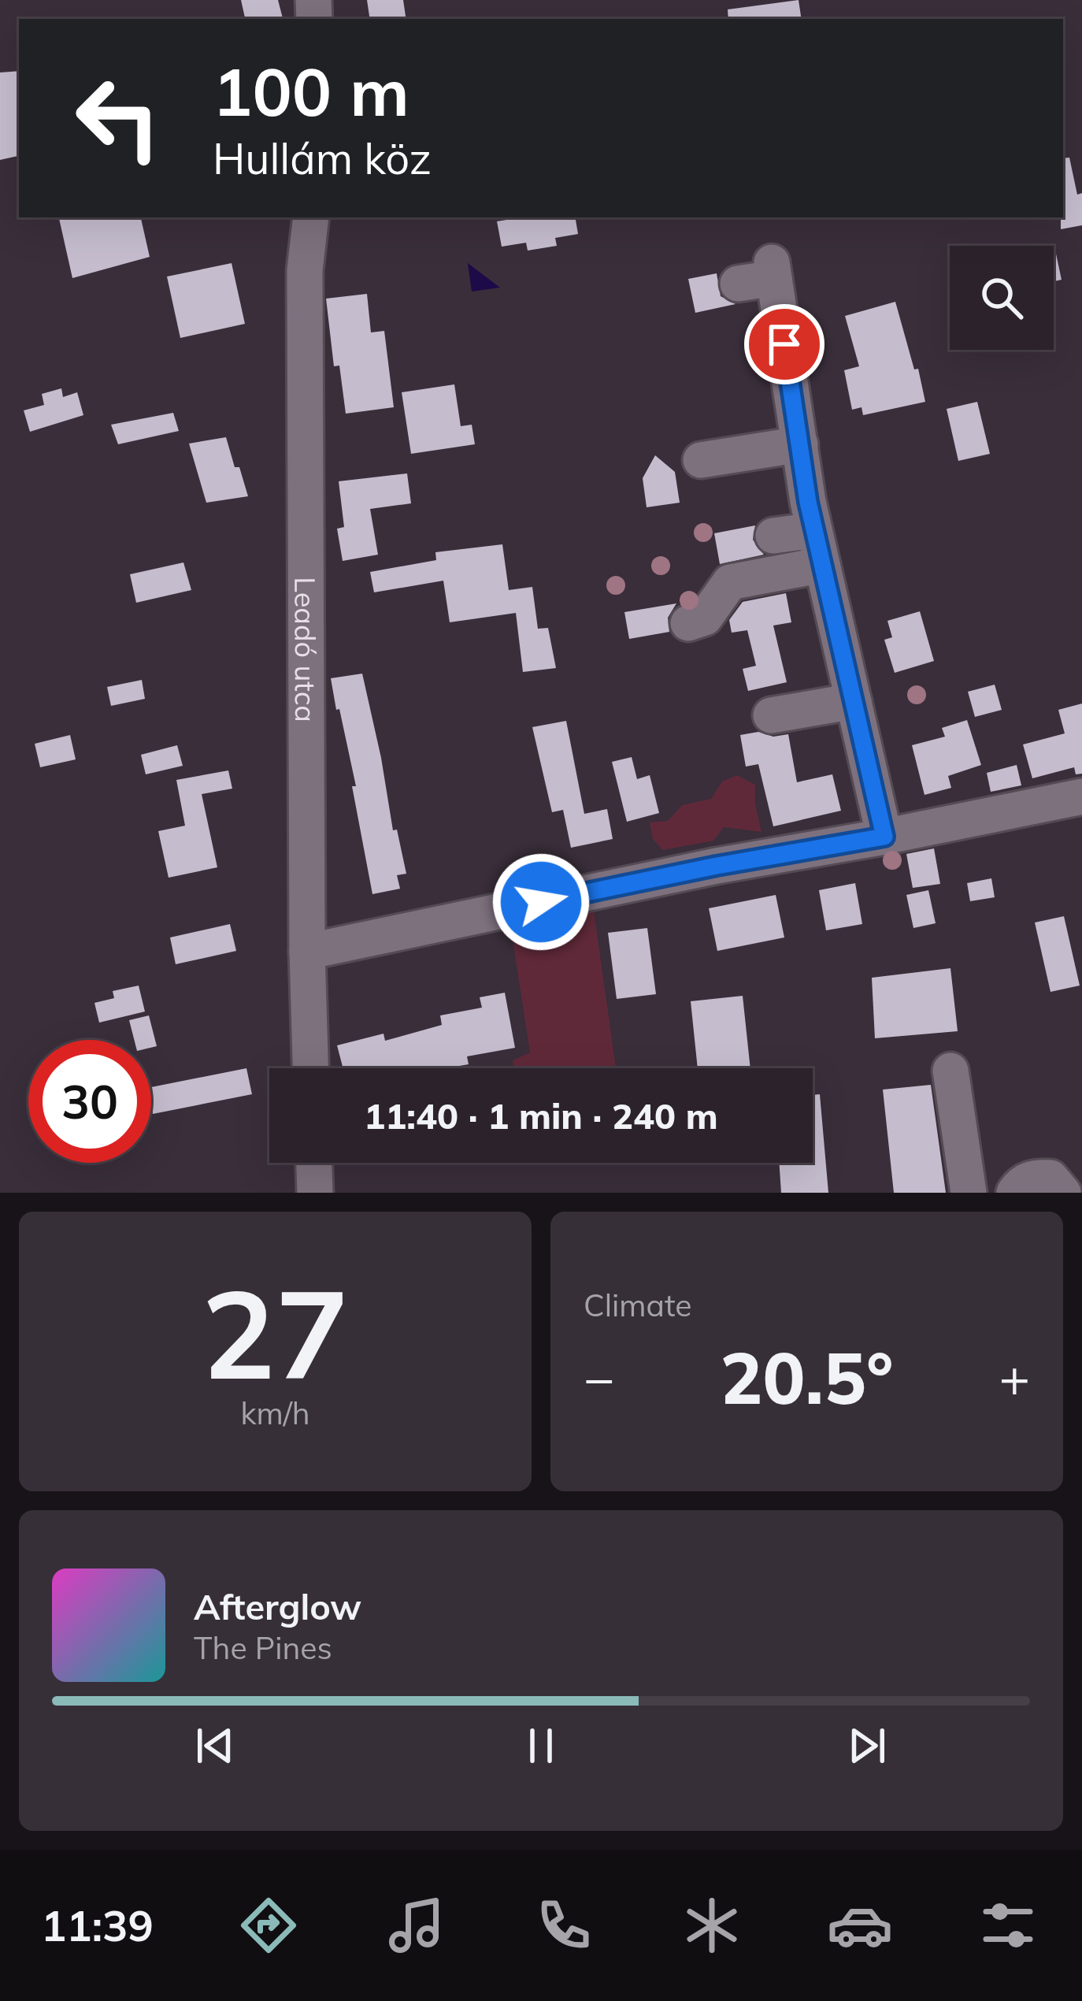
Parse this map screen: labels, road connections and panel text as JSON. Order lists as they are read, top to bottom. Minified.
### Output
{"streets":{"street":["Leadó utca"]},"page":{"turn":["100 m","Hullám köz"],"limit":"30","trip":"11:40 · 1 min · 240 m","tile":[["27","km/h"],"Climate"],"heat":["−","20.5°","+"],"song":["Afterglow","The Pines"],"tabs":"11:39"}}
